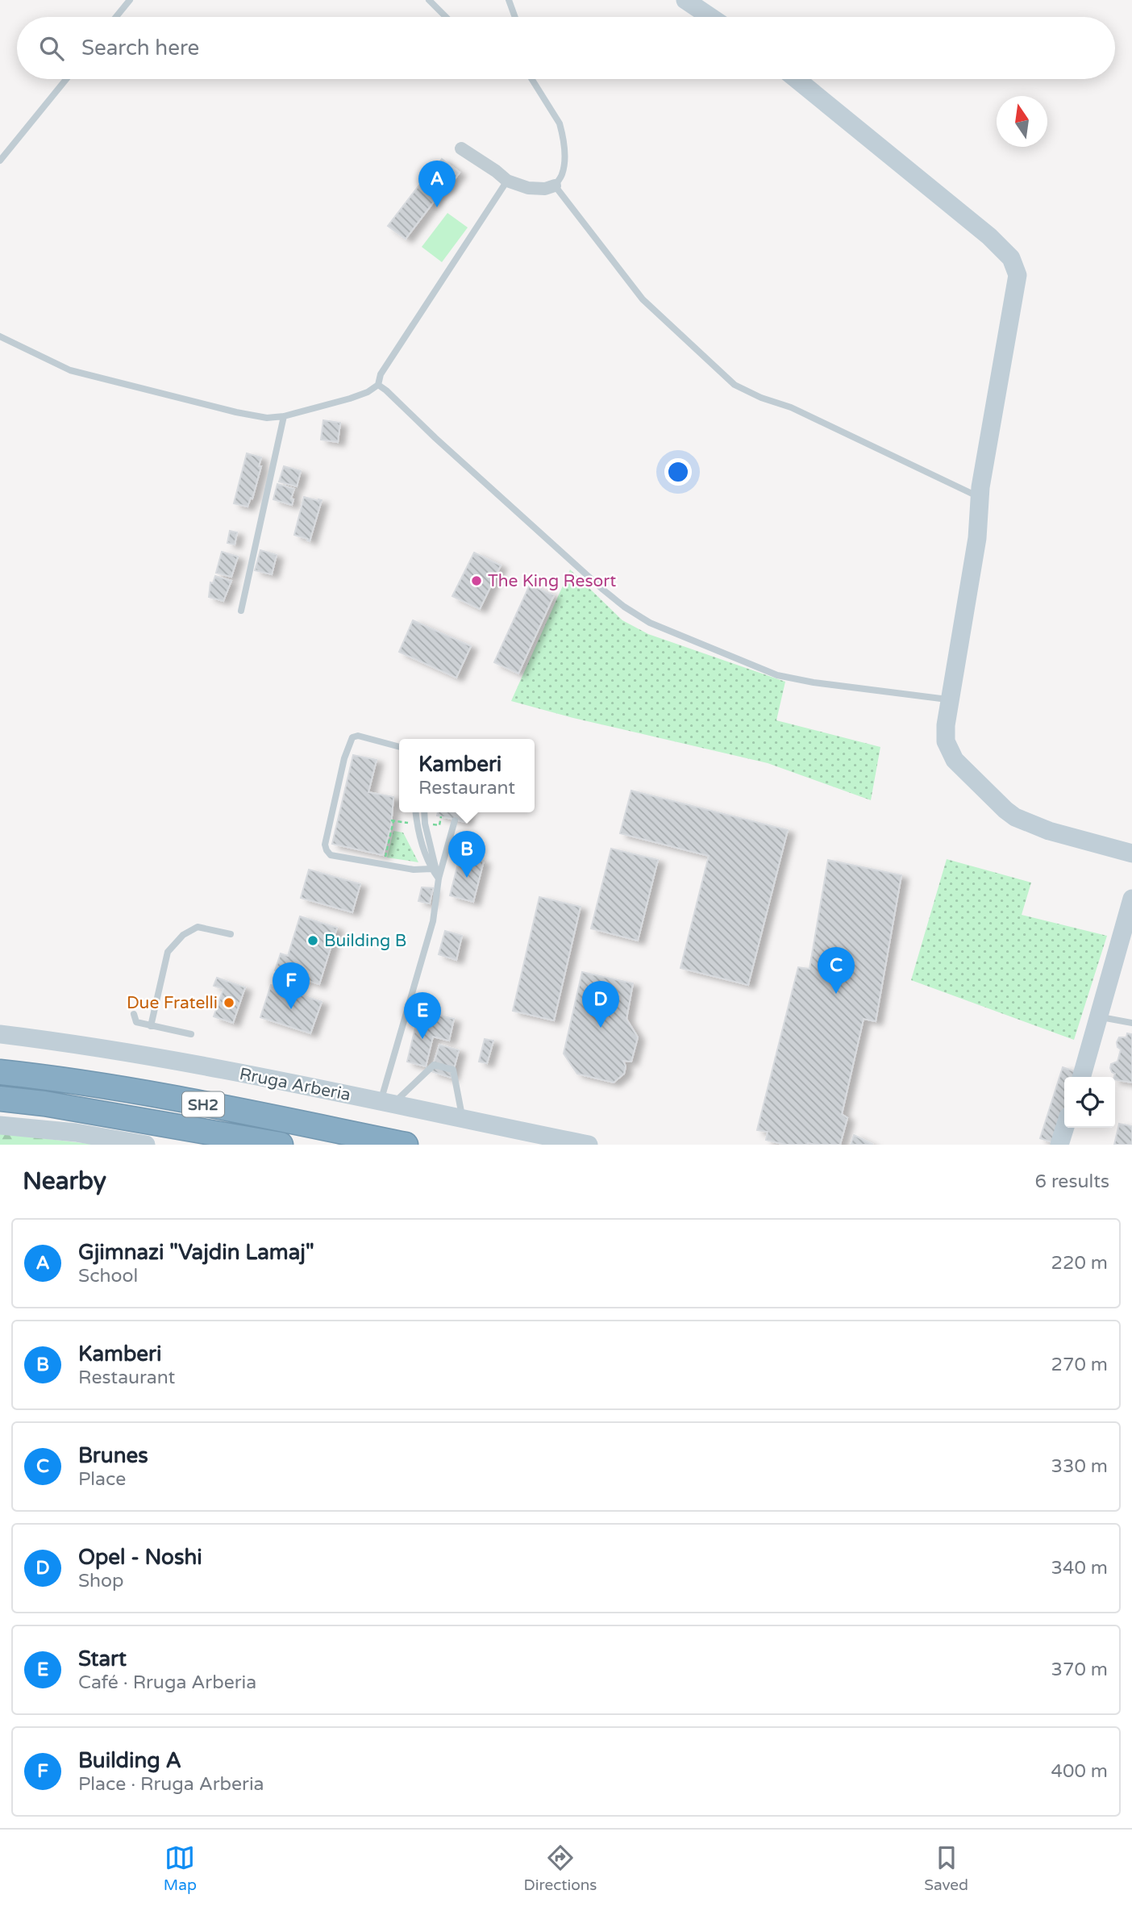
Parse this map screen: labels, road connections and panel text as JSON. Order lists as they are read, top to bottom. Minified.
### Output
{"streets":{"highway":["SH2"],"street":["Rruga Arberia"]},"places":["The King Resort","Building B","Due Fratelli"],"north":"top","page":{"search":"Search here","pins":["A","B","C","F","D","E"],"popup":["Kamberi","Restaurant"],"heading":["Nearby","6 results"],"list":[{"mark":"A","name":"Gjimnazi \"Vajdin Lamaj\"","note":"School","value":"220 m"},{"mark":"B","name":"Kamberi","note":"Restaurant","value":"270 m"},{"mark":"C","name":"Brunes","note":"Place","value":"330 m"},{"mark":"D","name":"Opel - Noshi","note":"Shop","value":"340 m"},{"mark":"E","name":"Start","note":"Café · Rruga Arberia","value":"370 m"},{"mark":"F","name":"Building A","note":"Place · Rruga Arberia","value":"400 m"}],"nav":["Map","Directions","Saved"]}}
